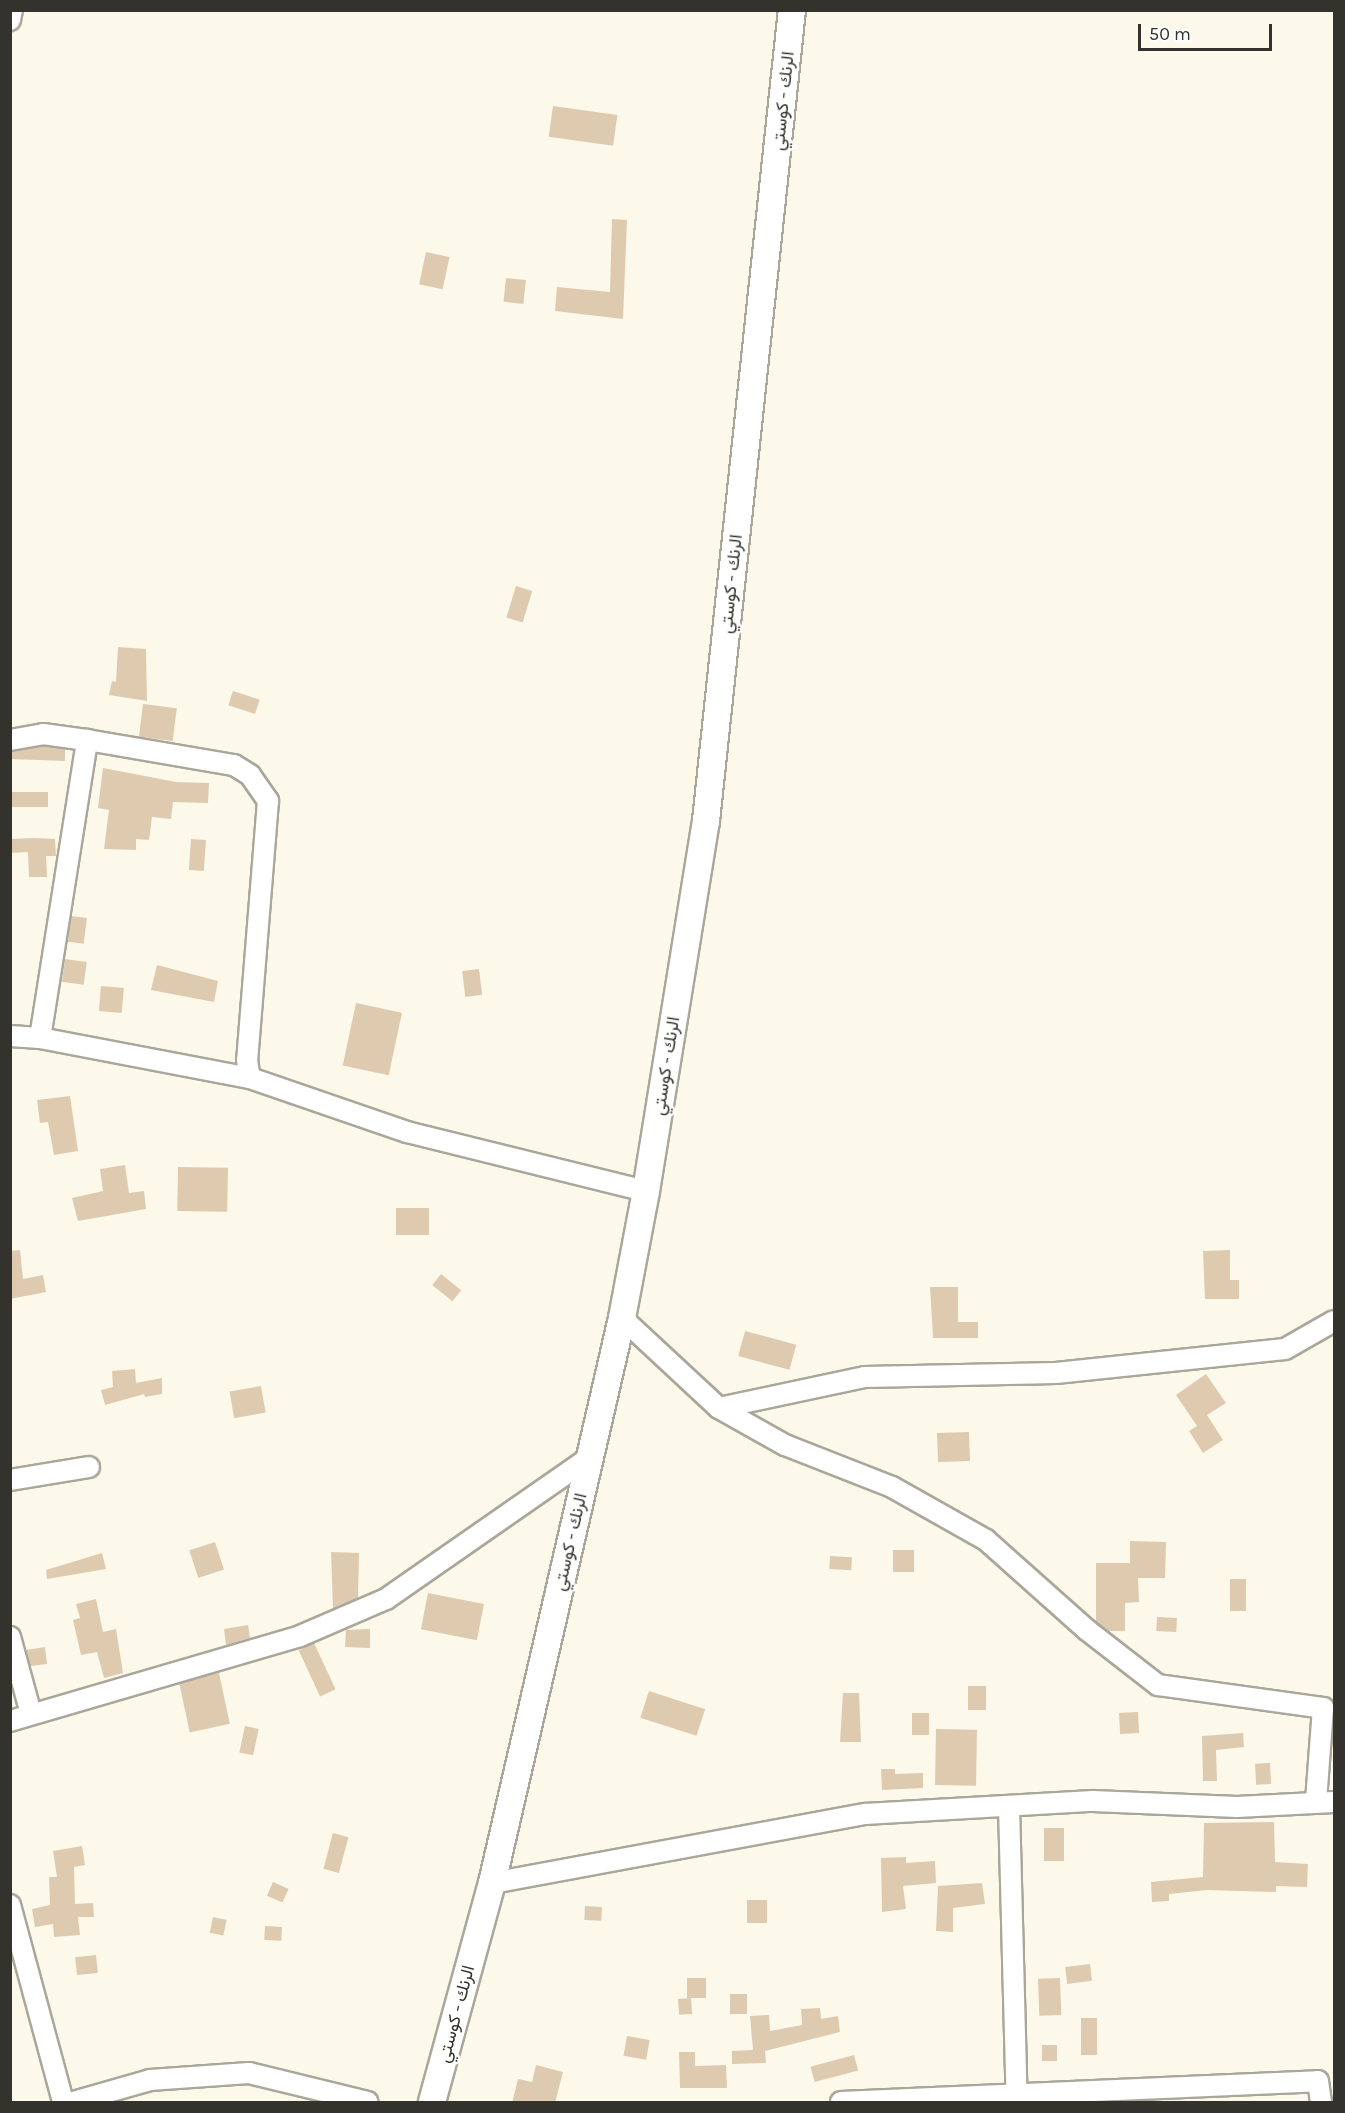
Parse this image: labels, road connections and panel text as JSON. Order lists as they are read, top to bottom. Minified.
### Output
{"streets":{"main road":["الرنك - كوستي"]},"scale_bar":"50 m"}
